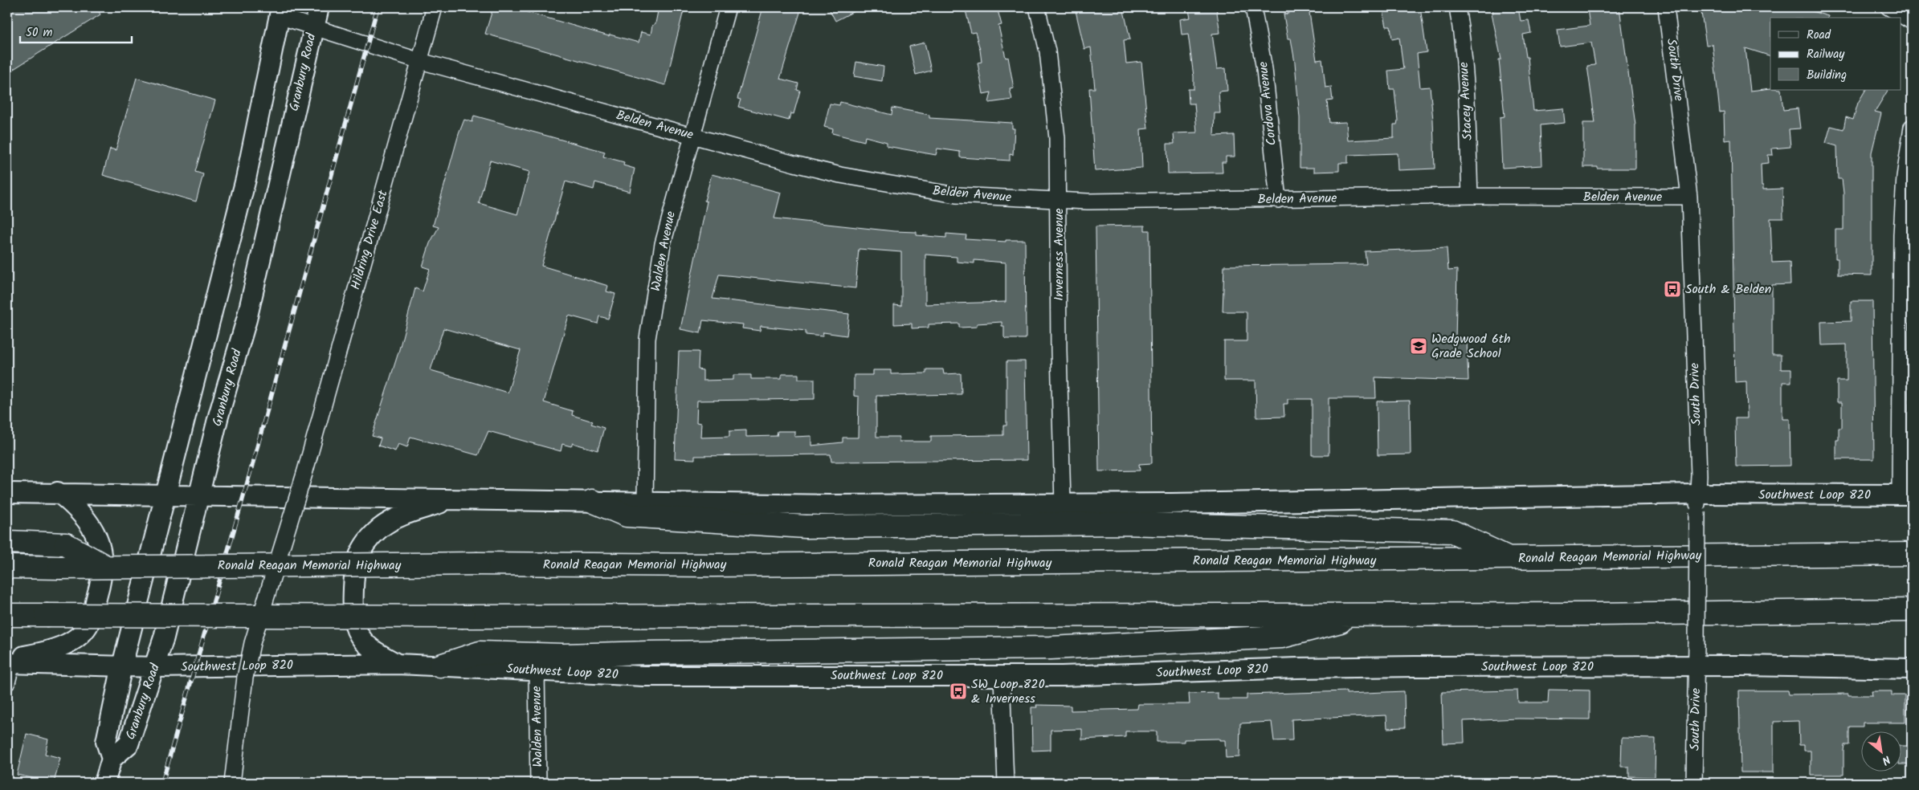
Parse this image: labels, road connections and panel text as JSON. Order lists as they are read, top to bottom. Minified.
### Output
{"streets":{"highway":["Ronald Reagan Memorial Highway"],"main road":["Granbury Road","Southwest Loop 820"],"street":["South Drive","Stacey Avenue","Cordova Avenue","Belden Avenue","Hildring Drive East","Walden Avenue","Inverness Avenue"]},"crossings":[["South Drive","Belden Avenue"],["South Drive","Southwest Loop 820"],["Granbury Road","Belden Avenue"],["Granbury Road","Southwest Loop 820"],["Stacey Avenue","Belden Avenue"],["Cordova Avenue","Belden Avenue"],["Belden Avenue","Hildring Drive East"],["Belden Avenue","Walden Avenue"],["Belden Avenue","Inverness Avenue"],["Walden Avenue","Southwest Loop 820"],["Inverness Avenue","Southwest Loop 820"]],"places":{"bus stop":["South & Belden","SW Loop 820 & Inverness"],"school or university":["Wedgwood 6th Grade School"]},"legend":["Road","Railway","Building"],"scale_bar":"50 m","north":"bottom right"}
